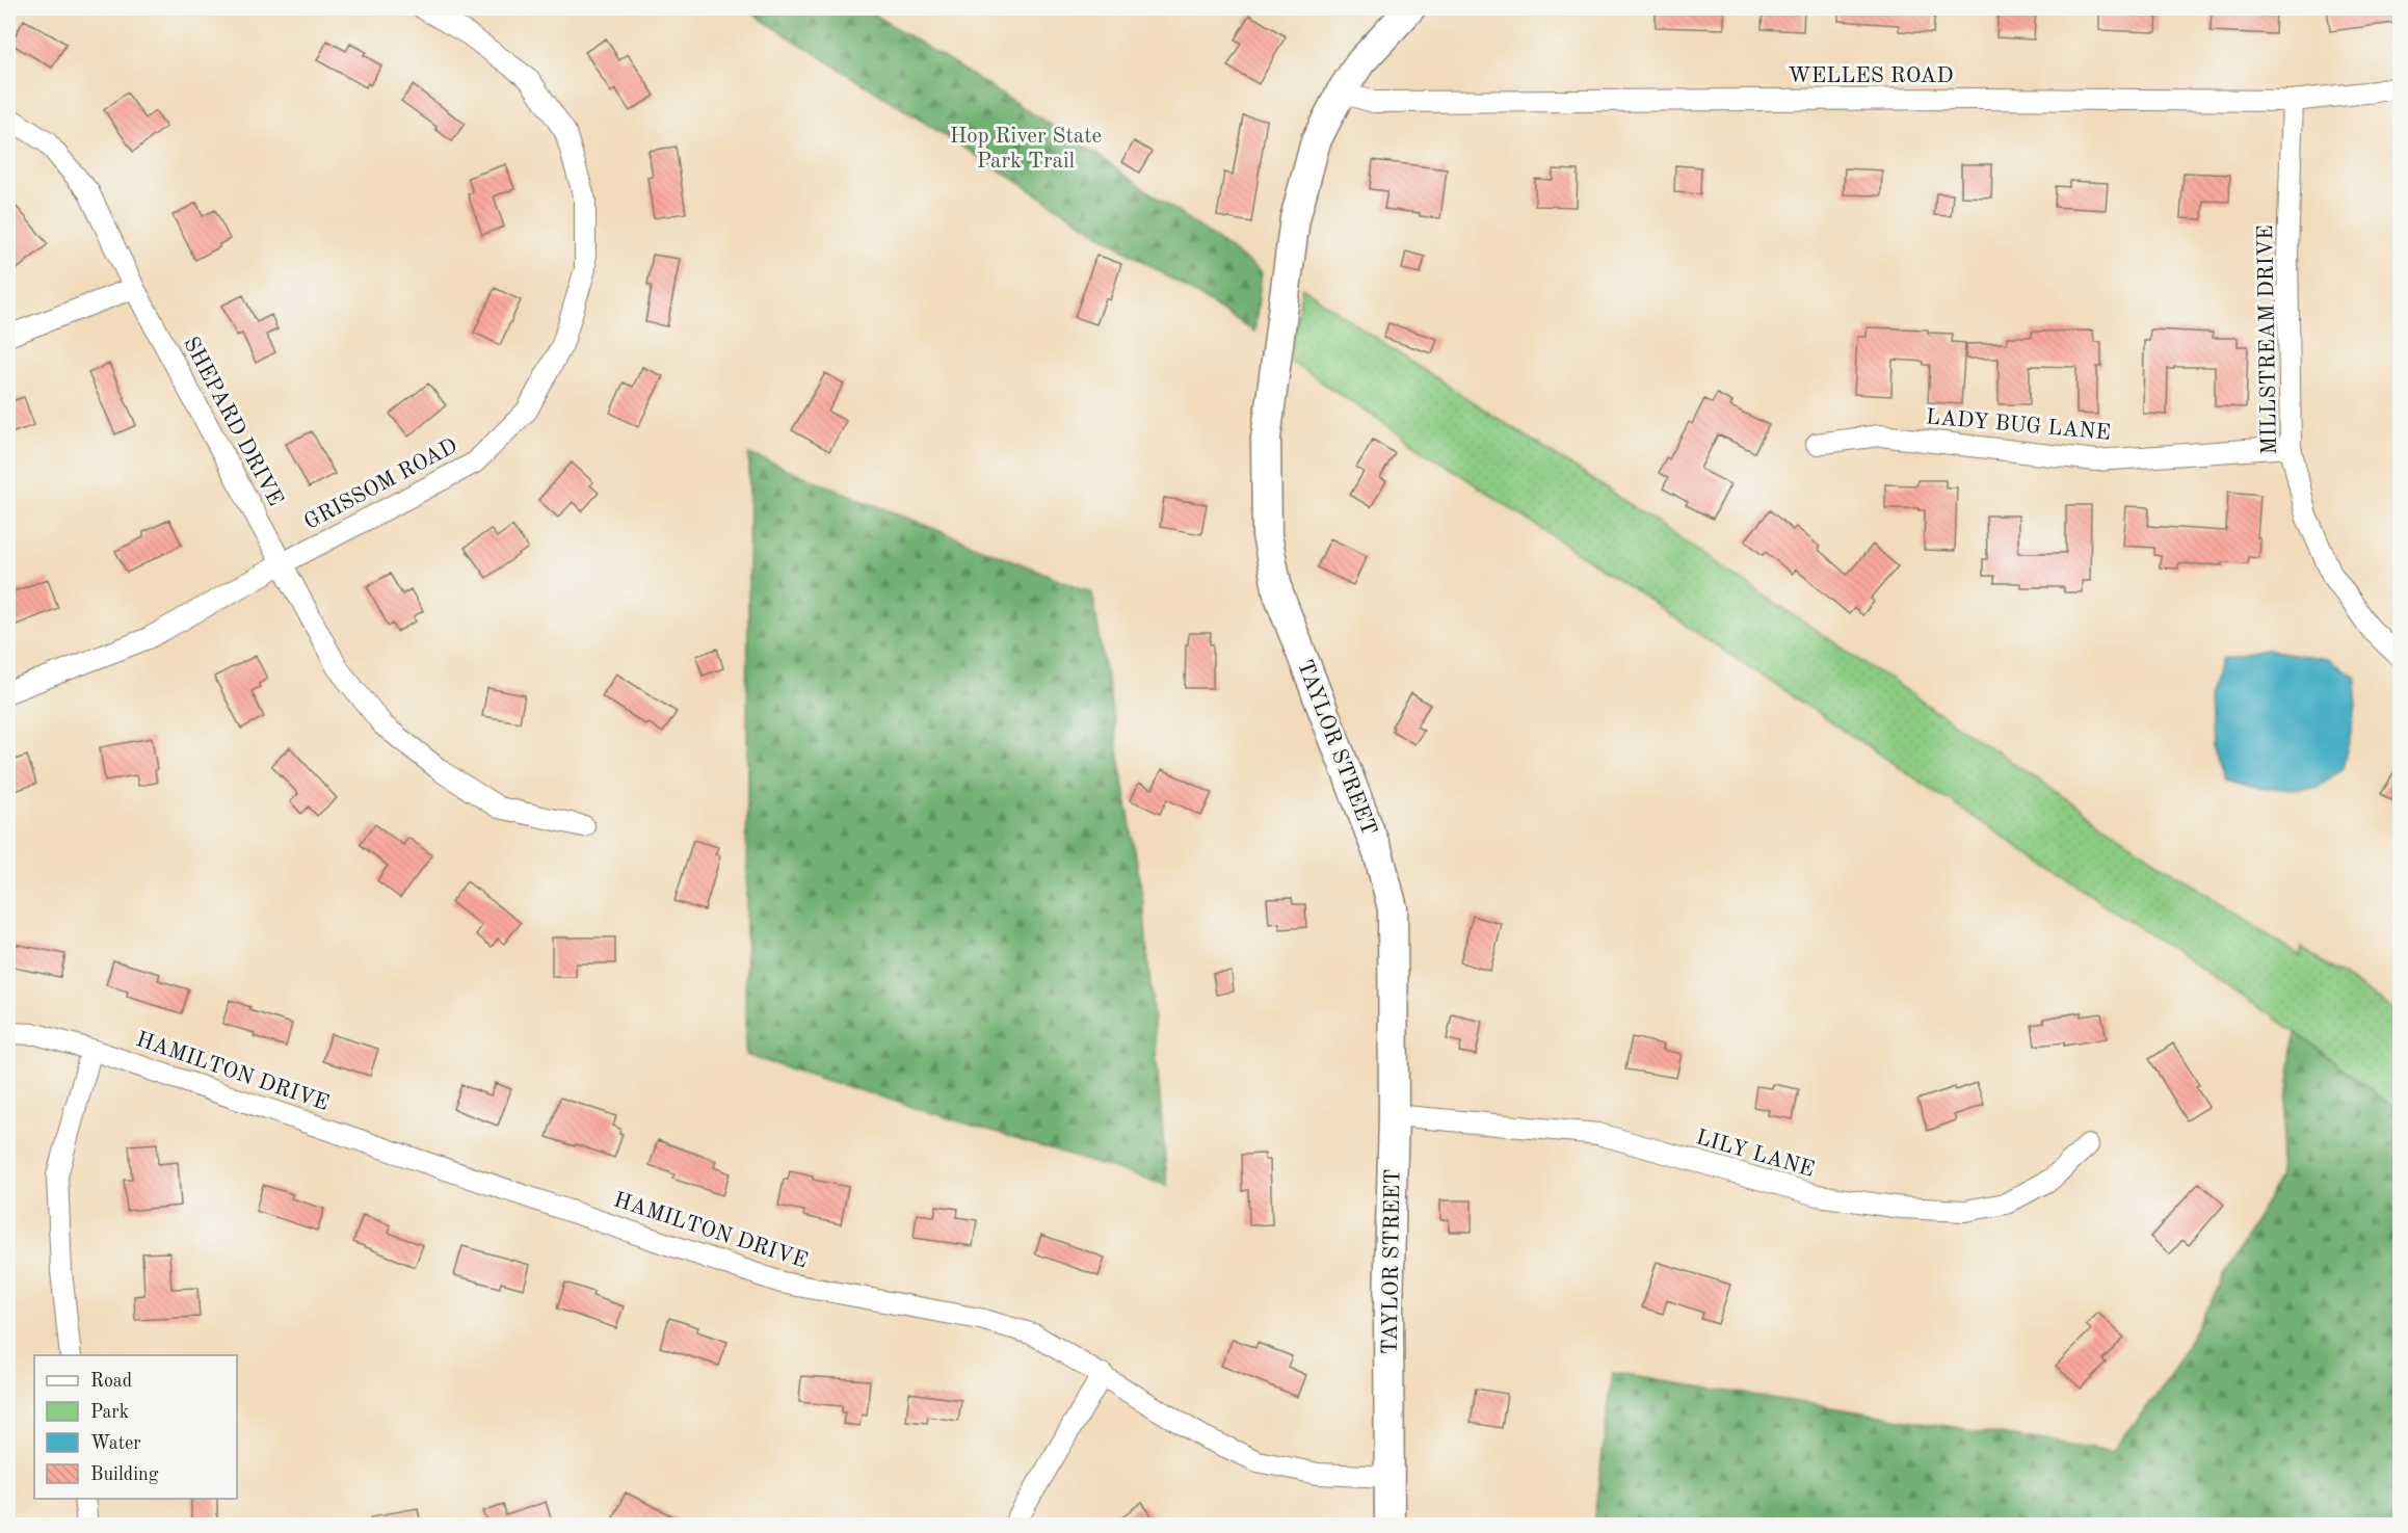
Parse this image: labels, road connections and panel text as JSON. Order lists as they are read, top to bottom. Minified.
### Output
{"streets":{"street":["WELLES ROAD","MILLSTREAM DRIVE","SHEPARD DRIVE","LADY BUG LANE","GRISSOM ROAD","TAYLOR STREET","HAMILTON DRIVE","LILY LANE"]},"crossings":[["WELLES ROAD","MILLSTREAM DRIVE"],["WELLES ROAD","TAYLOR STREET"],["MILLSTREAM DRIVE","LADY BUG LANE"],["SHEPARD DRIVE","GRISSOM ROAD"],["TAYLOR STREET","HAMILTON DRIVE"],["TAYLOR STREET","LILY LANE"]],"parks":["Hop River State Park Trail"],"legend":["Road","Park","Water","Building"]}
